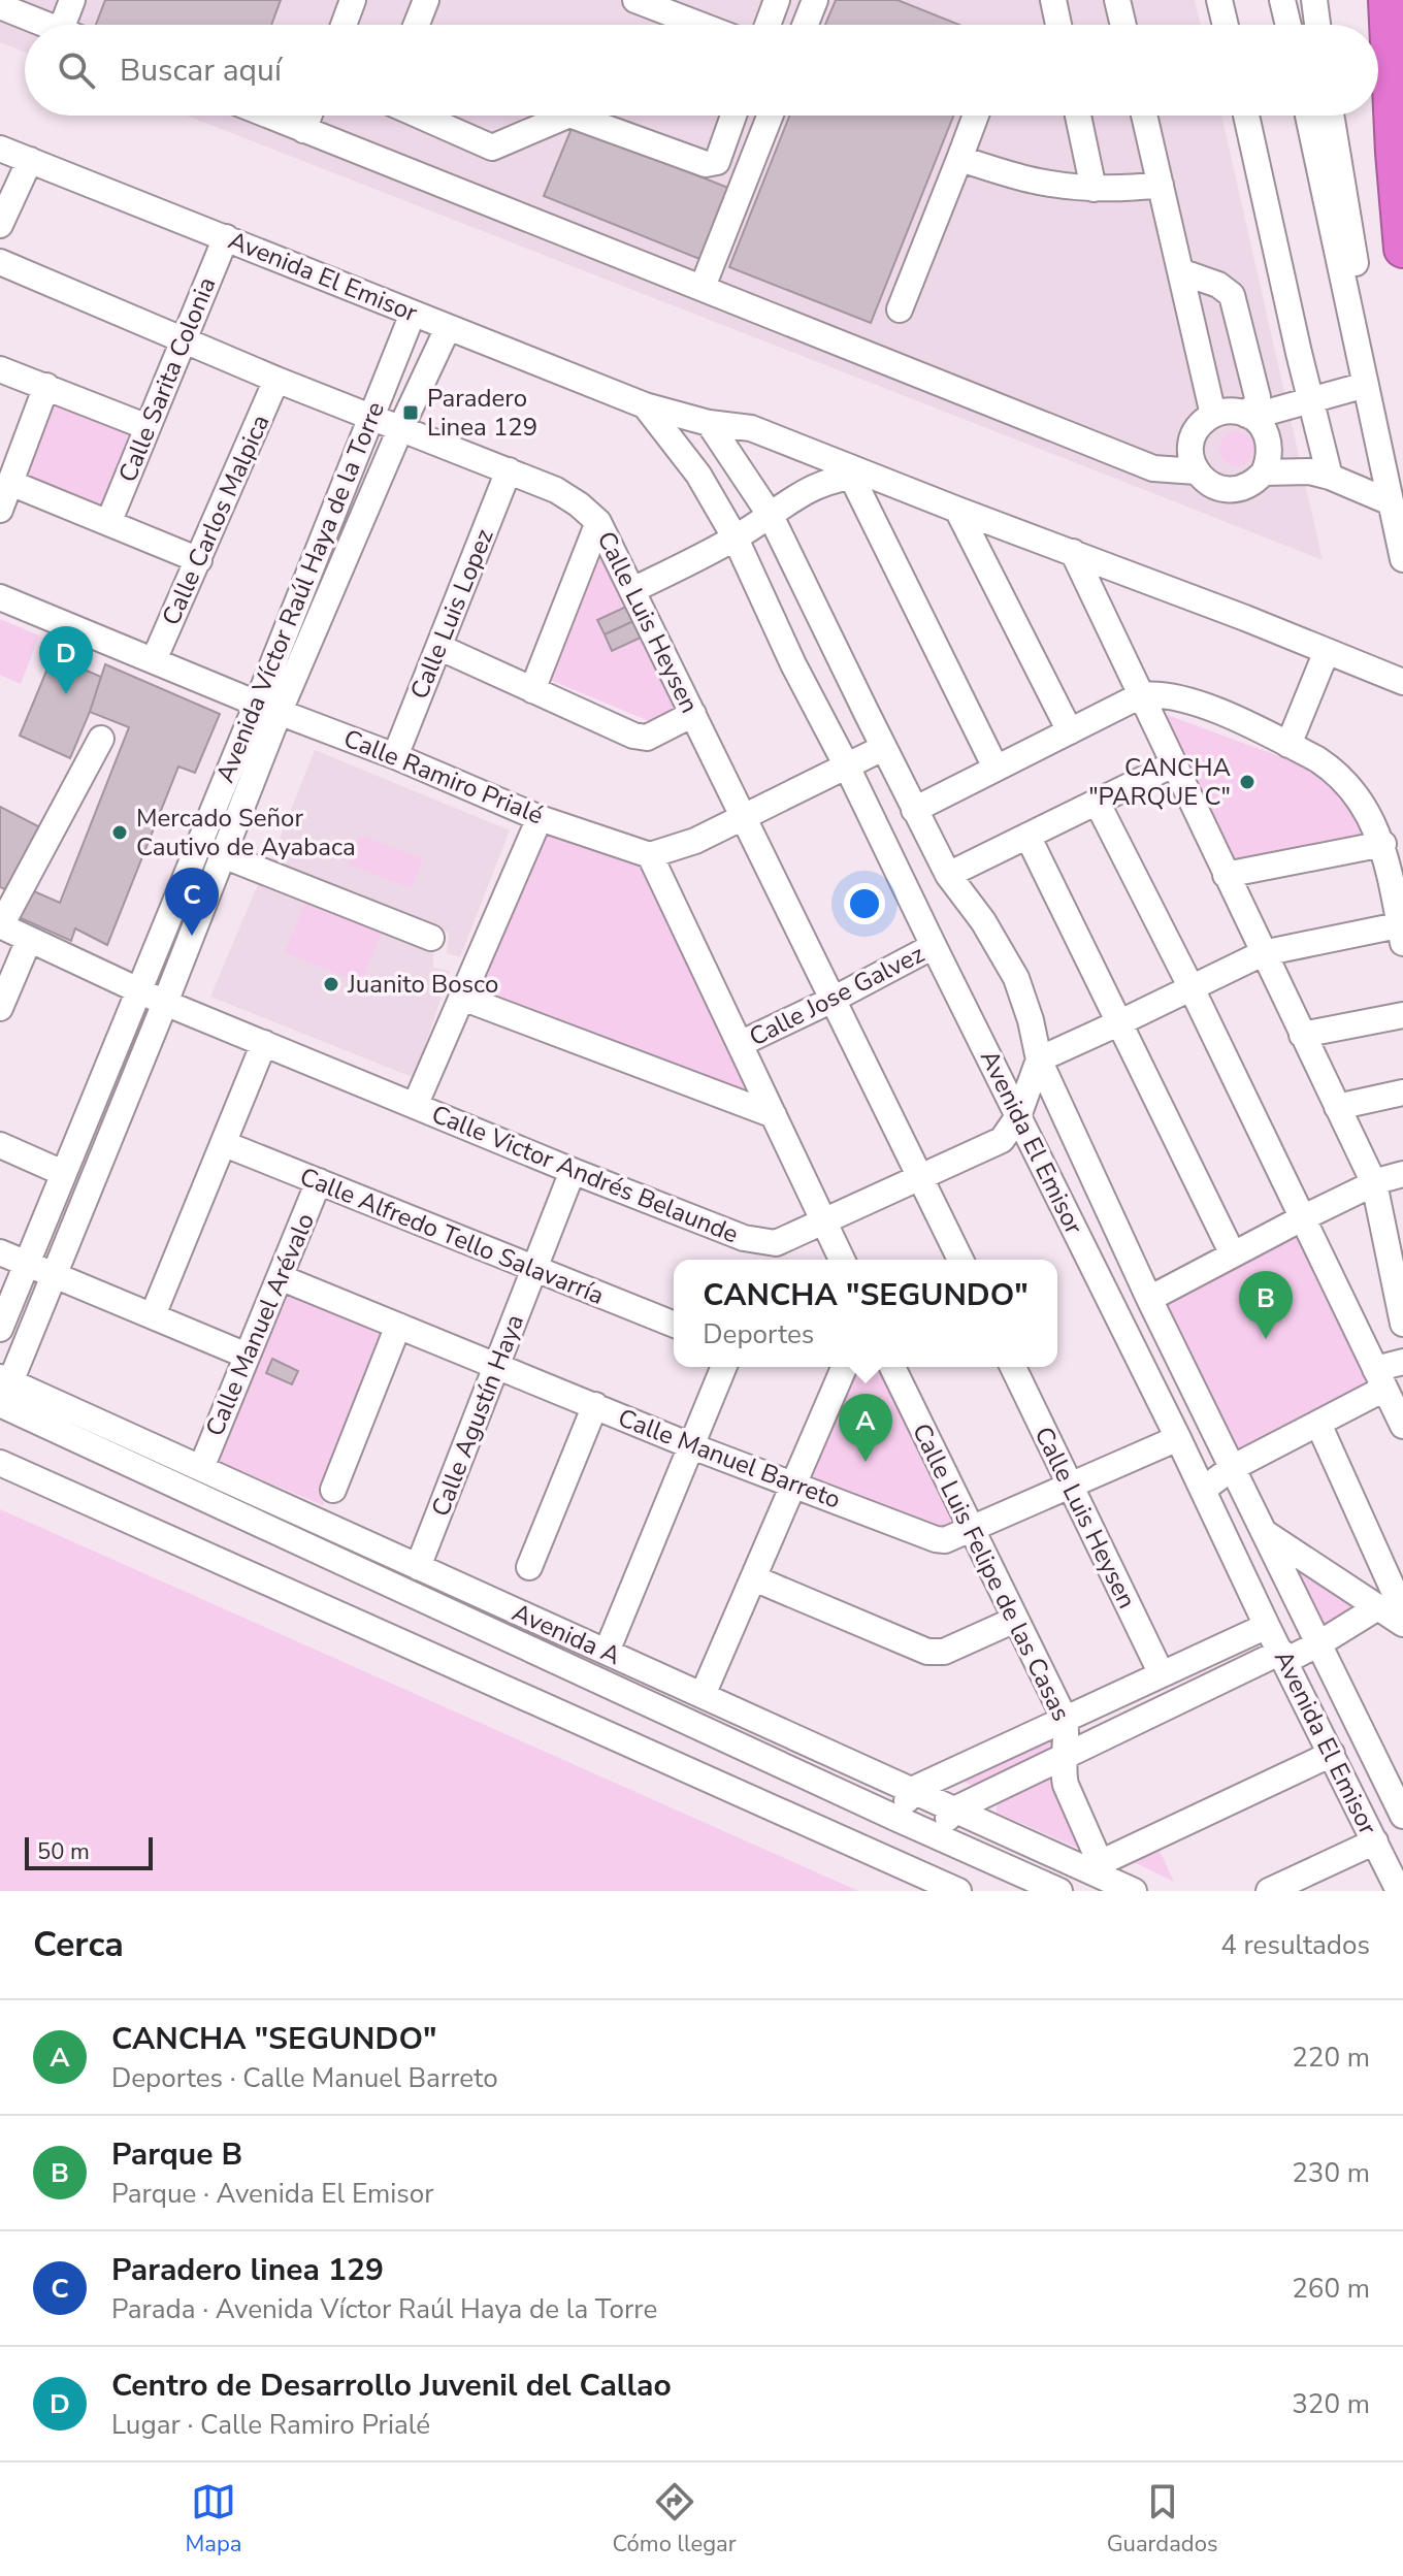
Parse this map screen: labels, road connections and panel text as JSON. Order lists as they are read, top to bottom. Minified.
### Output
{"streets":{"street":["Avenida El Emisor","Calle Sarita Colonia","Calle Carlos Malpica","Avenida Víctor Raúl Haya de la Torre","Calle Luis Lopez","Calle Luis Heysen","Calle Ramiro Prialé","Calle Jose Galvez","Calle Victor Andrés Belaunde","Calle Alfredo Tello Salavarría","Calle Manuel Arévalo","Calle Agustín Haya","Calle Manuel Barreto","Calle Luis Felipe de las Casas","Avenida A"]},"crossings":[["Avenida El Emisor","Calle Sarita Colonia"],["Avenida El Emisor","Avenida Víctor Raúl Haya de la Torre"],["Avenida El Emisor","Calle Jose Galvez"],["Avenida El Emisor","Calle Victor Andrés Belaunde"],["Avenida El Emisor","Calle Manuel Barreto"],["Calle Sarita Colonia","Calle Luis Heysen"],["Calle Carlos Malpica","Calle Luis Heysen"],["Calle Carlos Malpica","Calle Ramiro Prialé"],["Avenida Víctor Raúl Haya de la Torre","Calle Luis Heysen"],["Avenida Víctor Raúl Haya de la Torre","Calle Ramiro Prialé"],["Avenida Víctor Raúl Haya de la Torre","Calle Victor Andrés Belaunde"],["Avenida Víctor Raúl Haya de la Torre","Avenida A"],["Calle Luis Lopez","Calle Luis Heysen"],["Calle Luis Lopez","Calle Ramiro Prialé"],["Calle Luis Heysen","Calle Jose Galvez"],["Calle Luis Heysen","Calle Victor Andrés Belaunde"],["Calle Luis Heysen","Calle Manuel Barreto"],["Calle Victor Andrés Belaunde","Calle Agustín Haya"],["Calle Alfredo Tello Salavarría","Calle Manuel Arévalo"],["Calle Alfredo Tello Salavarría","Calle Agustín Haya"],["Calle Manuel Arévalo","Calle Manuel Barreto"],["Calle Manuel Arévalo","Avenida A"],["Calle Agustín Haya","Calle Manuel Barreto"],["Calle Agustín Haya","Avenida A"],["Calle Manuel Barreto","Calle Luis Felipe de las Casas"],["Calle Luis Felipe de las Casas","Avenida A"]],"places":{"transit":["Paradero Linea 129"],"other":["CANCHA \"PARQUE C\"","Mercado Señor Cautivo de Ayabaca","Juanito Bosco"]},"scale_bar":"50 m","page":{"search":"Buscar aquí","pins":["D","C","B","A"],"popup":["CANCHA \"SEGUNDO\"","Deportes"],"scale":"50 m","heading":["Cerca","4 resultados"],"list":[{"mark":"A","name":"CANCHA \"SEGUNDO\"","note":"Deportes · Calle Manuel Barreto","value":"220 m"},{"mark":"B","name":"Parque B","note":"Parque · Avenida El Emisor","value":"230 m"},{"mark":"C","name":"Paradero linea 129","note":"Parada · Avenida Víctor Raúl Haya de la Torre","value":"260 m"},{"mark":"D","name":"Centro de Desarrollo Juvenil del Callao","note":"Lugar · Calle Ramiro Prialé","value":"320 m"}],"nav":["Mapa","Cómo llegar","Guardados"]}}
